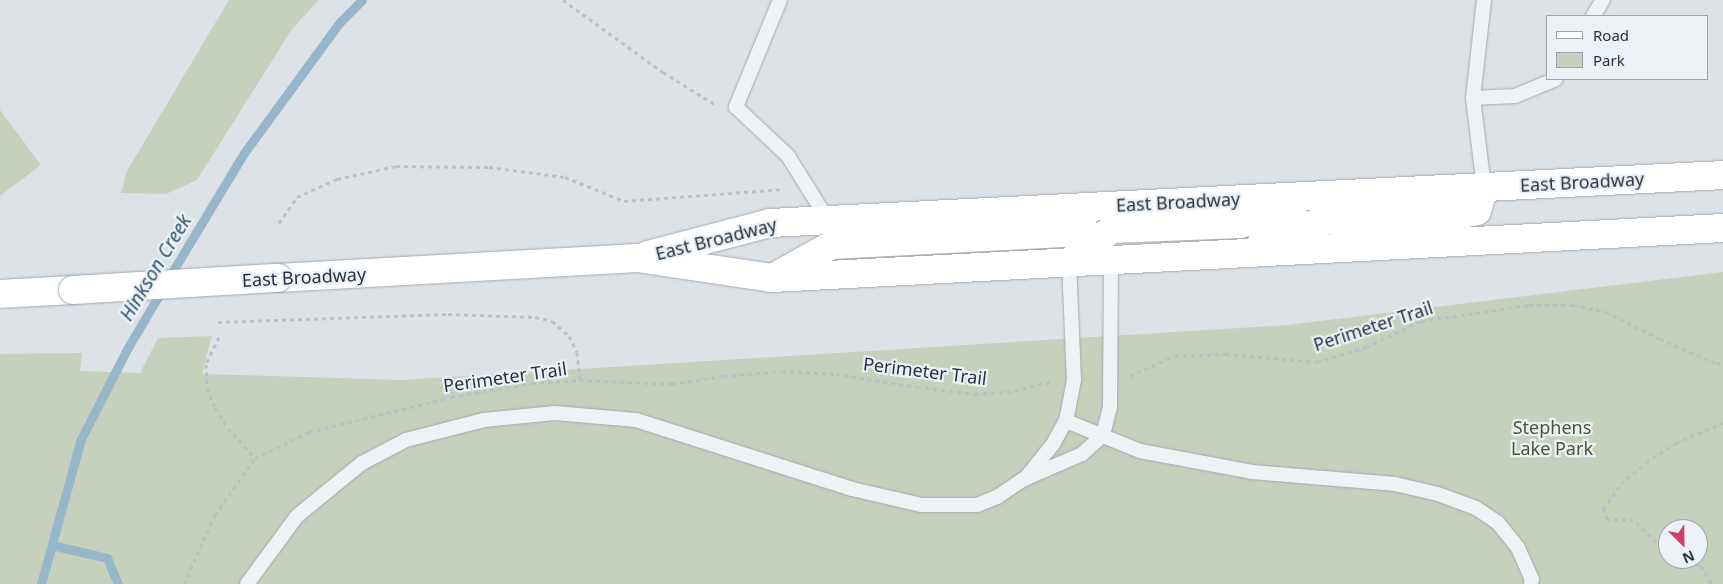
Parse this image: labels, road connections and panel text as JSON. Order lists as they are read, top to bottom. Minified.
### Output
{"streets":{"main road":["East Broadway"],"path":["Perimeter Trail"]},"water":["Hinkson Creek"],"parks":["Stephens Lake Park"],"legend":["Road","Park"],"north":"bottom right"}
